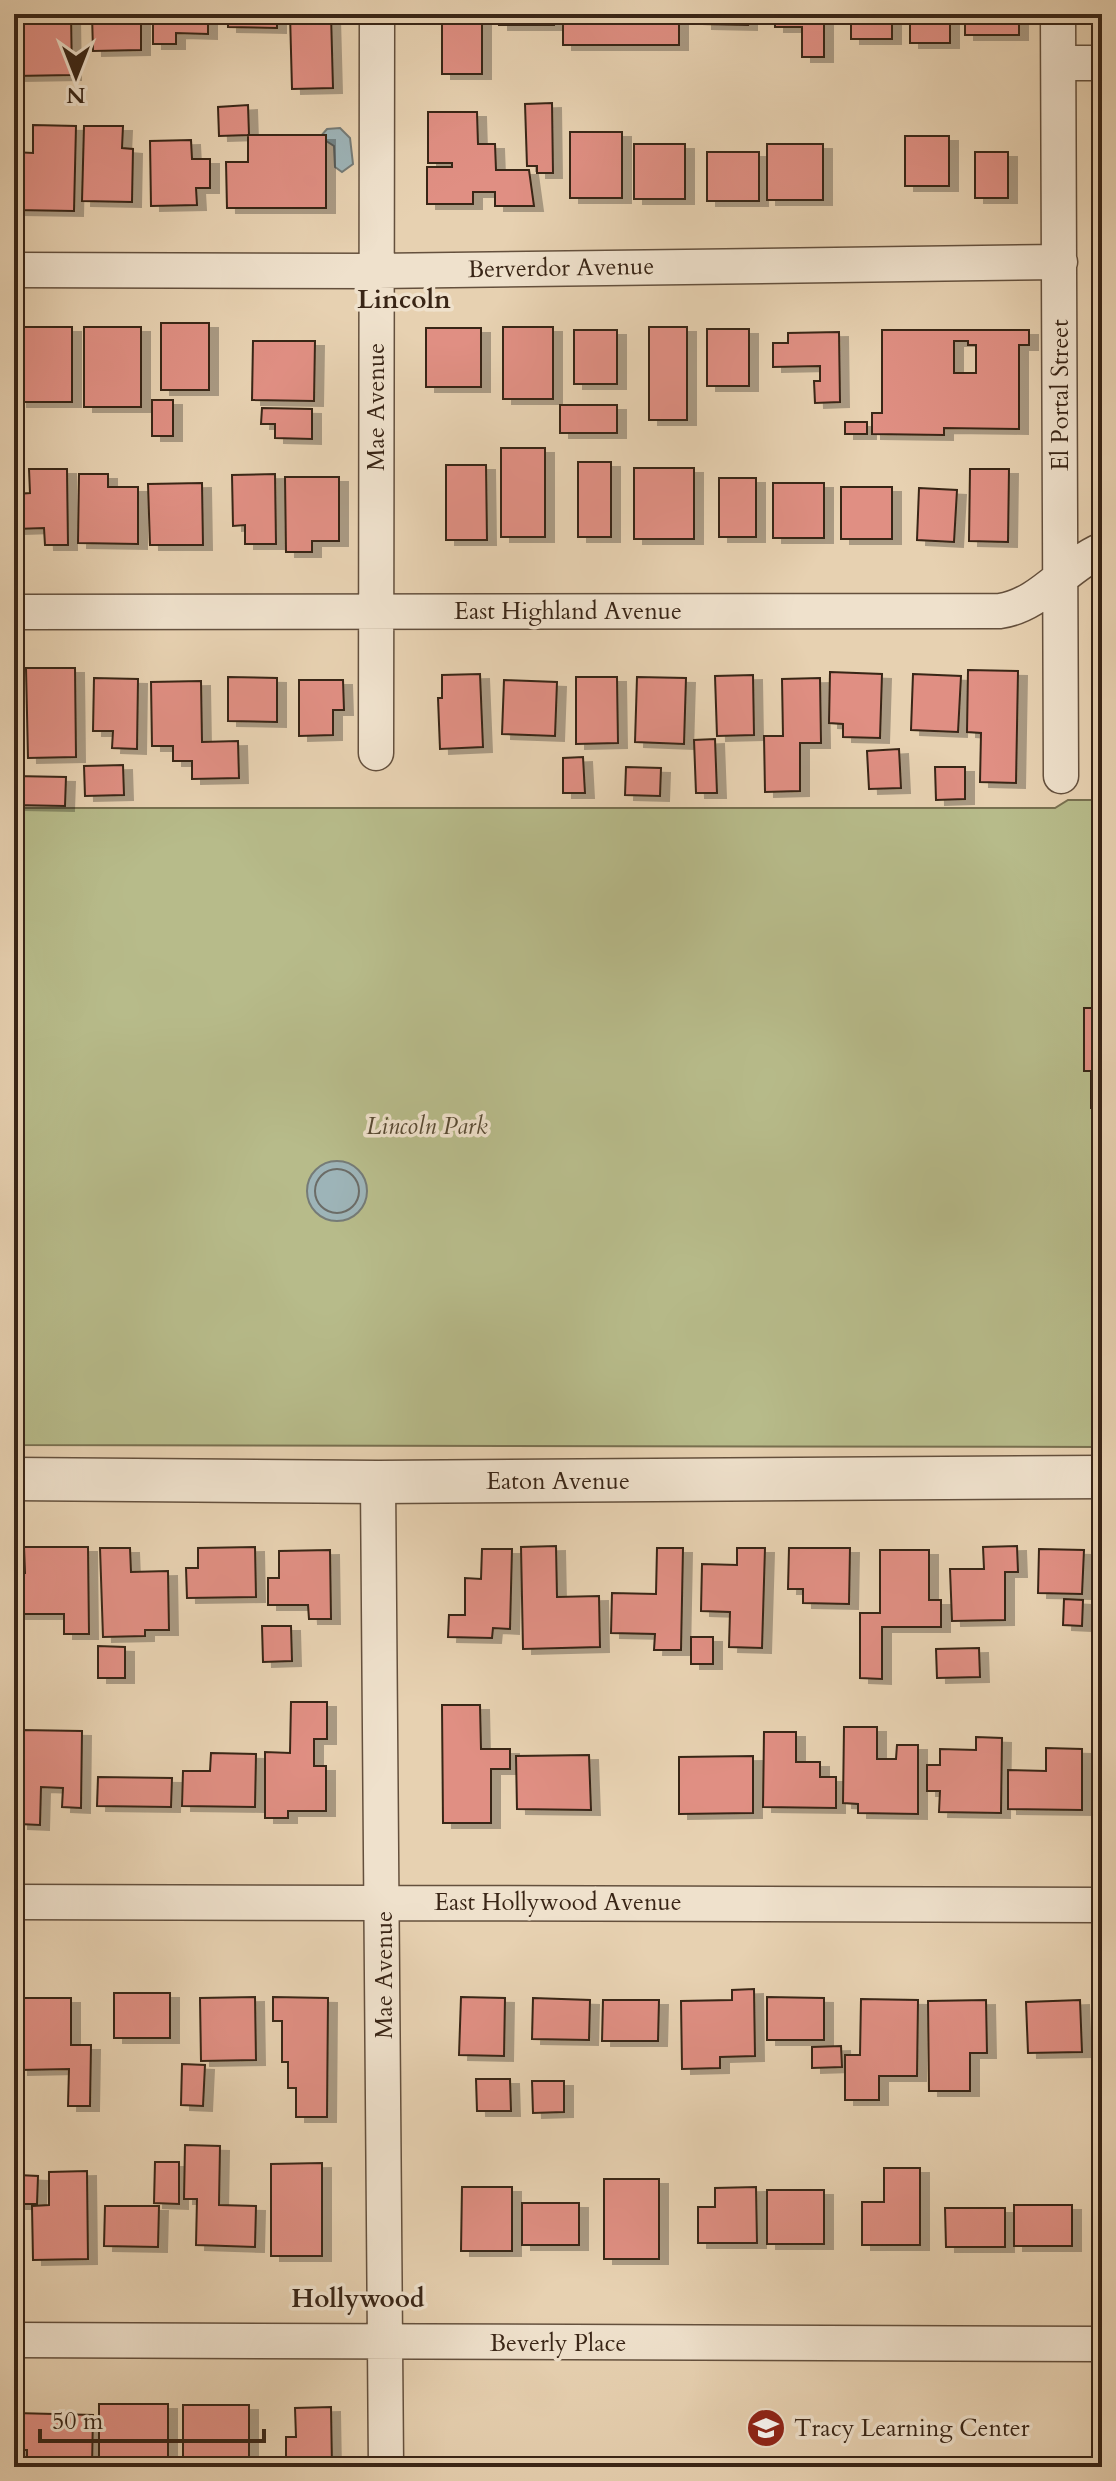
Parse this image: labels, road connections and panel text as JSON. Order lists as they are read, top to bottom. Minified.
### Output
{"streets":{"street":["Berverdor Avenue","El Portal Street","Mae Avenue","East Highland Avenue","Eaton Avenue","East Hollywood Avenue","Beverly Place"]},"crossings":[["Berverdor Avenue","El Portal Street"],["Berverdor Avenue","Mae Avenue"],["El Portal Street","East Highland Avenue"],["Mae Avenue","East Highland Avenue"],["Mae Avenue","Eaton Avenue"],["Mae Avenue","East Hollywood Avenue"],["Mae Avenue","Beverly Place"]],"districts":["Lincoln","Hollywood"],"parks":["Lincoln Park"],"places":{"school or university":["Tracy Learning Center"]},"scale_bar":"50 m","north":"bottom"}
